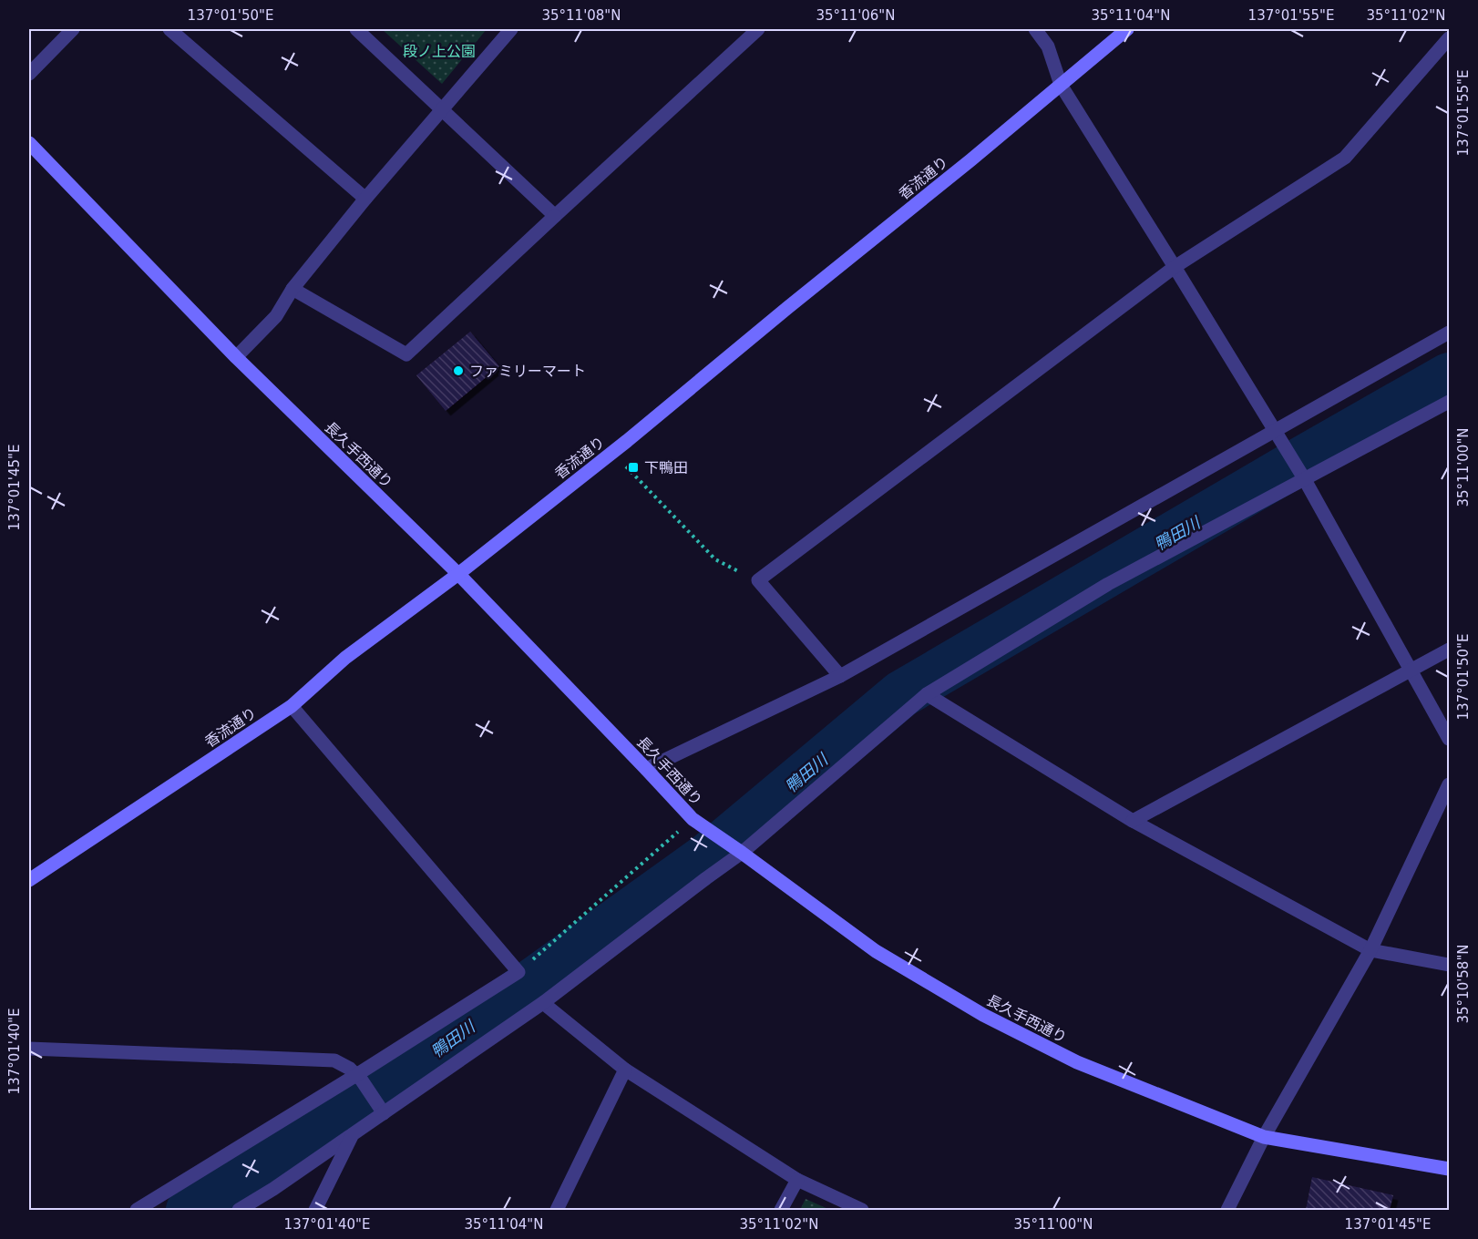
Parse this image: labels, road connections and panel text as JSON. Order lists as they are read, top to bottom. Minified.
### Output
{"streets":{"street":["香流通り","長久手西通り"]},"crossings":[["香流通り","長久手西通り"]],"water":["鴨田川"],"parks":["段ノ上公園"],"places":{"other":["ファミリーマート"],"transit":["下鴨田"]},"coordinates":["137°01'50\"E","35°11'08\"N","35°11'06\"N","35°11'04\"N","137°01'55\"E","35°11'02\"N","35°11'00\"N","137°01'45\"E","35°10'58\"N","137°01'40\"E"]}
